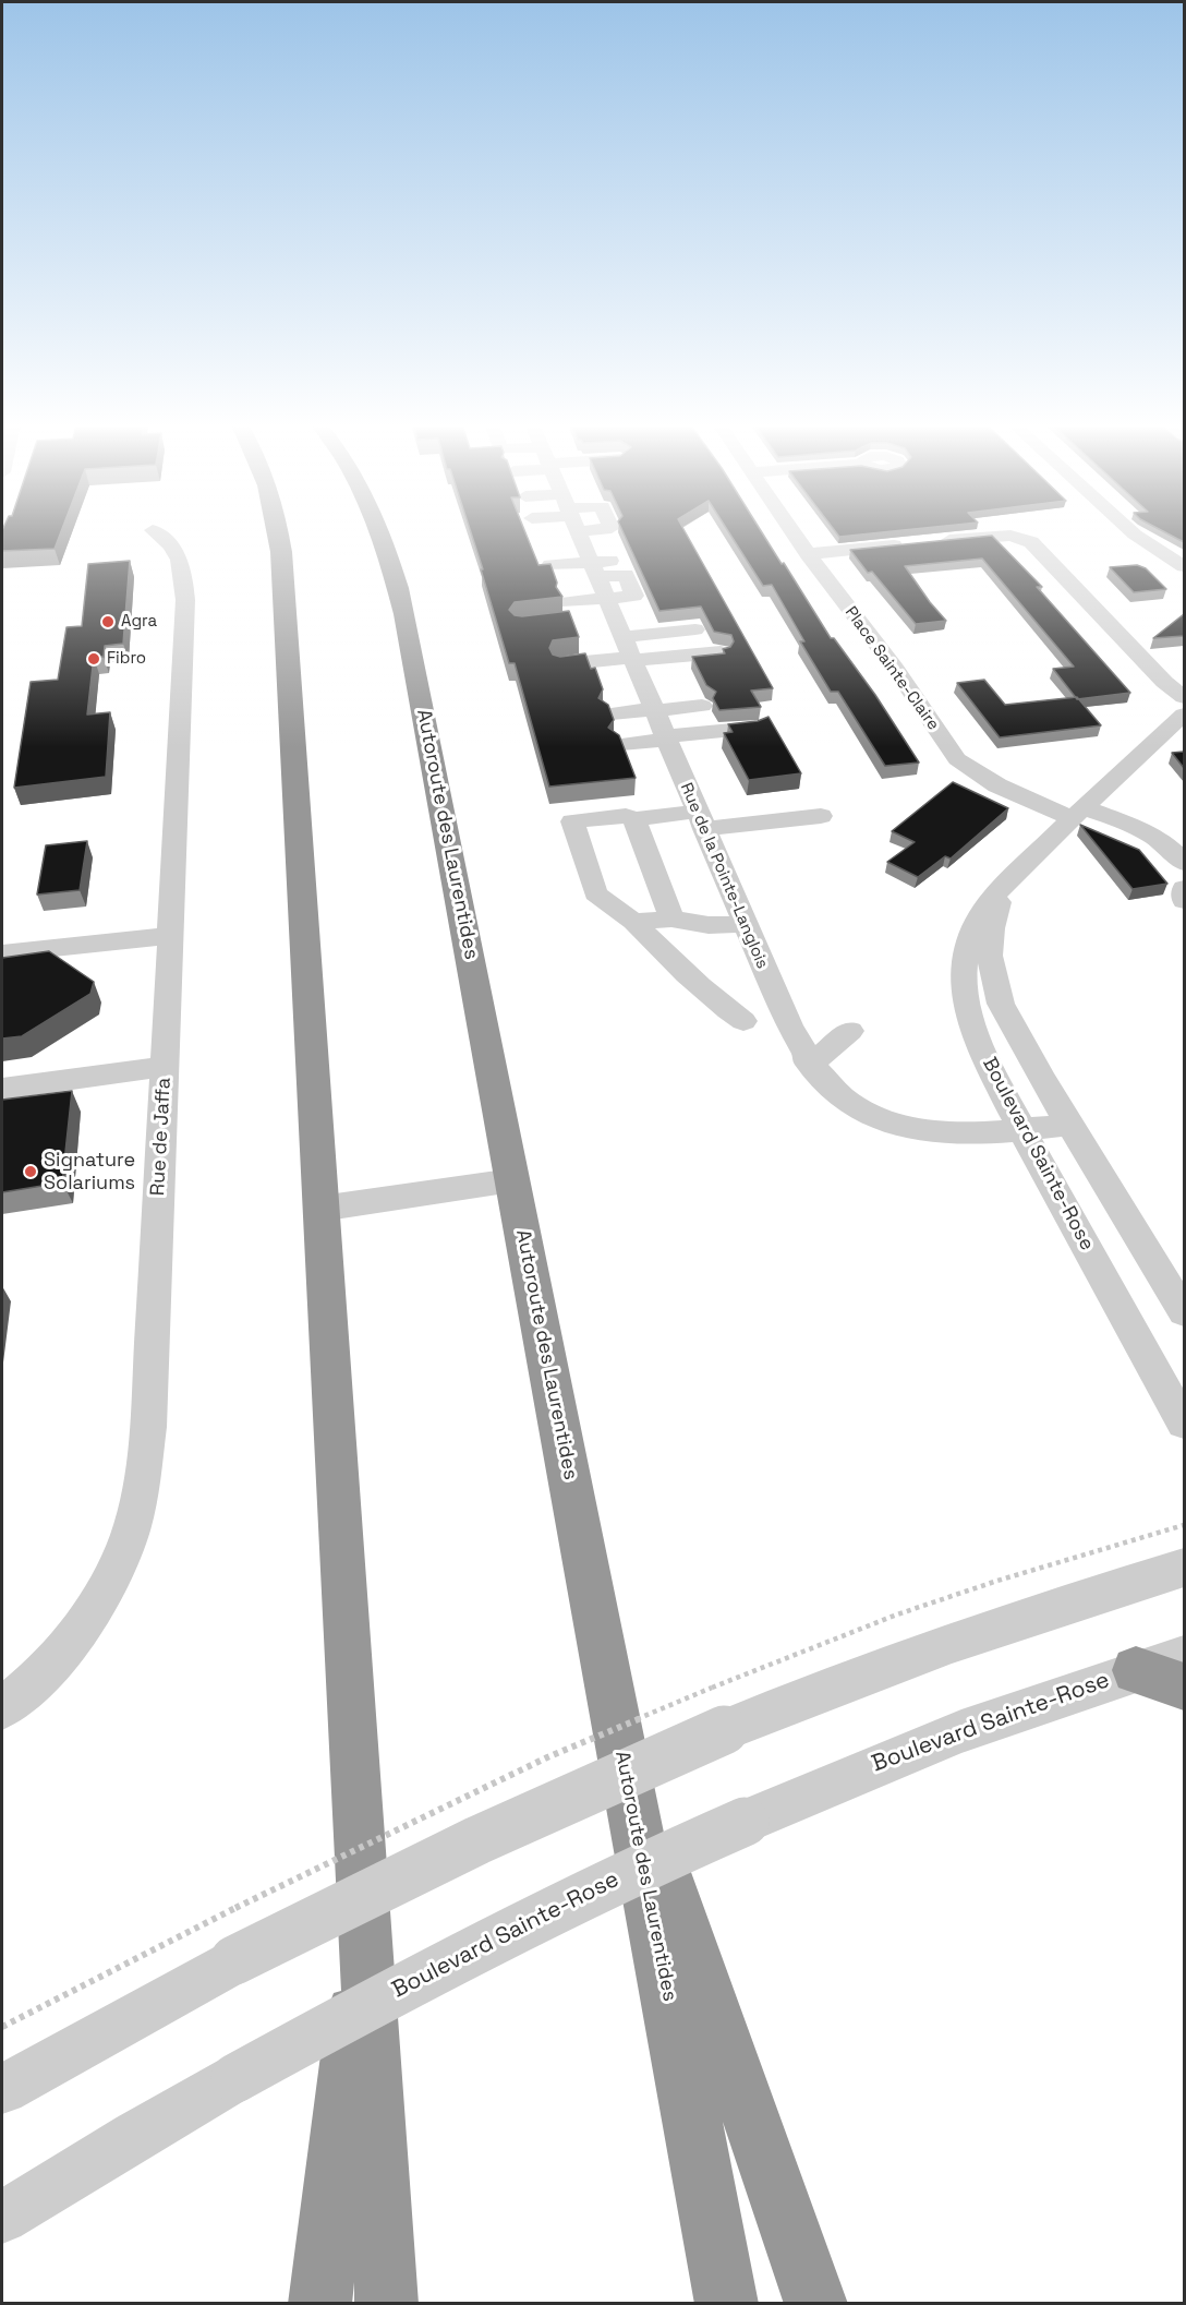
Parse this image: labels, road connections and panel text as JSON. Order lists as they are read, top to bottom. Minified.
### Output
{"streets":{"highway":["Autoroute des Laurentides"],"street":["Place Sainte-Claire","Rue de la Pointe-Langlois","Rue de Jaffa","Boulevard Sainte-Rose"]},"crossings":[["Place Sainte-Claire","Boulevard Sainte-Rose"],["Rue de la Pointe-Langlois","Boulevard Sainte-Rose"]],"places":["Agra","Fibro","Signature Solariums"]}
